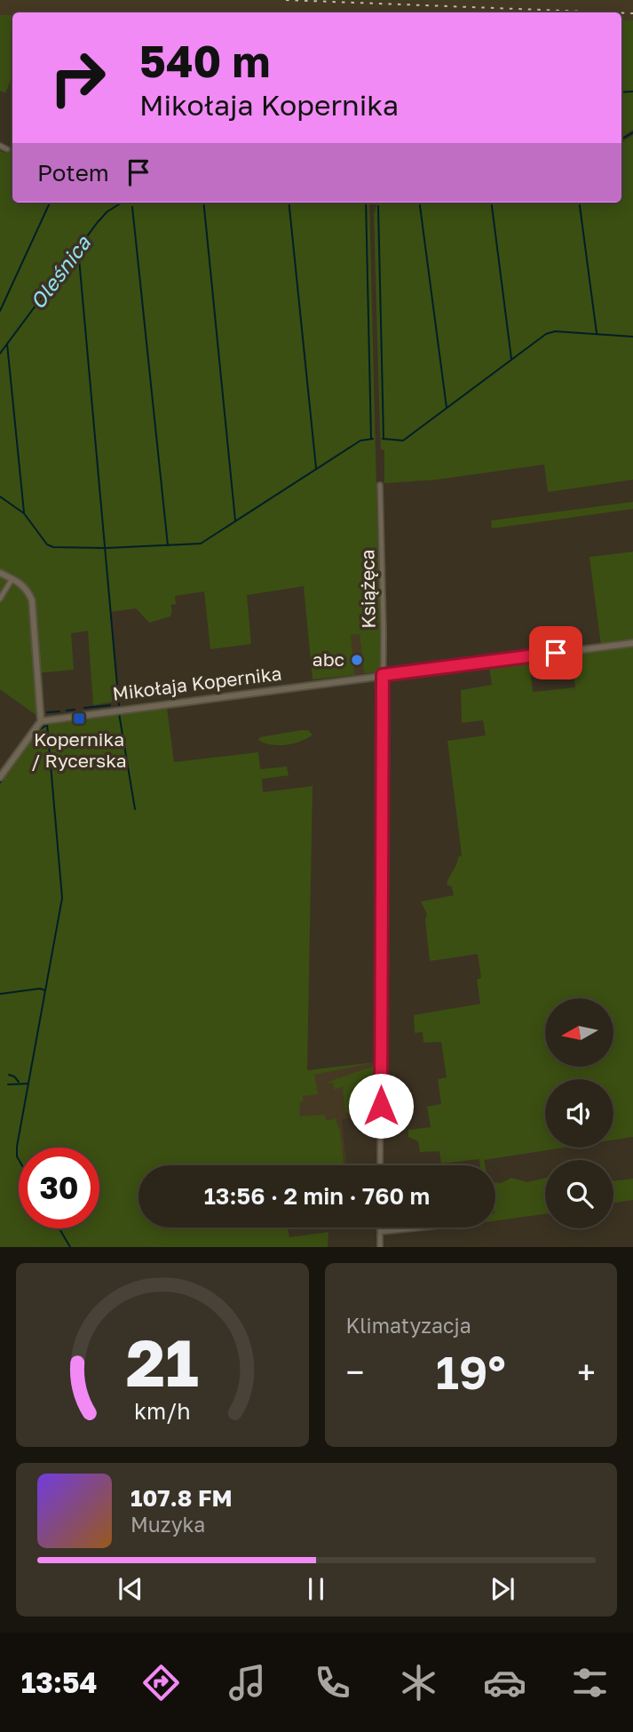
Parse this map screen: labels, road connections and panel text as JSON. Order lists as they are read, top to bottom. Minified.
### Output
{"streets":{"street":["Książęca","Mikołaja Kopernika"]},"crossings":[["Książęca","Mikołaja Kopernika"]],"water":["Oleśnica"],"places":{"other":["abc"],"transit":["Kopernika / Rycerska"]},"north":"left","page":{"turn":["540 m","Mikołaja Kopernika"],"then":"Potem","limit":"30","trip":"13:56 · 2 min · 760 m","tile":"Klimatyzacja","heat":["−","19°","+"],"song":["107.8 FM","Muzyka"],"tabs":"13:54","gauge":["21","km/h"]}}
